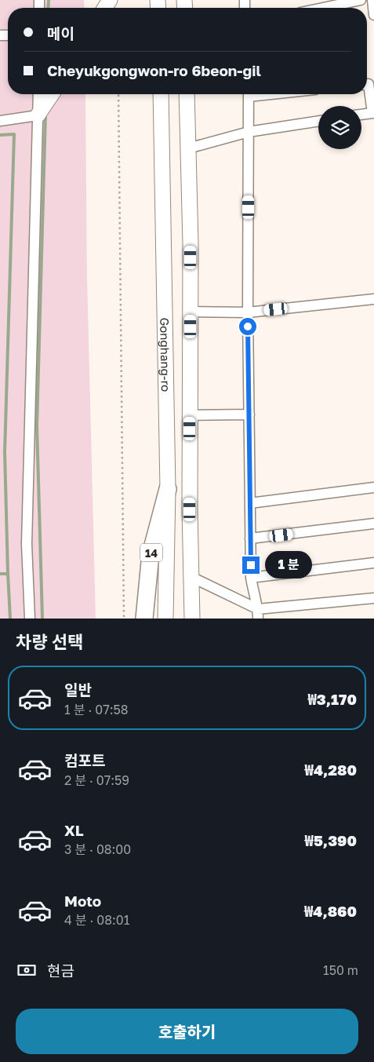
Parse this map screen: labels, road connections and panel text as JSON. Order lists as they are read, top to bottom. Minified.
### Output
{"streets":{"main road":["Gonghang-ro","14"]},"crossings":[["Gonghang-ro","14"]],"page":{"banner":["메이","Cheyukgongwon-ro 6beon-gil"],"bubble":"1 분","heading":"차량 선택","list":[{"name":"일반","note":"1 분 · 07:58","value":"₩3,170"},{"name":"컴포트","note":"2 분 · 07:59","value":"₩4,280"},{"name":"XL","note":"3 분 · 08:00","value":"₩5,390"},{"name":"Moto","note":"4 분 · 08:01","value":"₩4,860"}],"pay":["현금","150 m"],"buttons":"호출하기"}}
